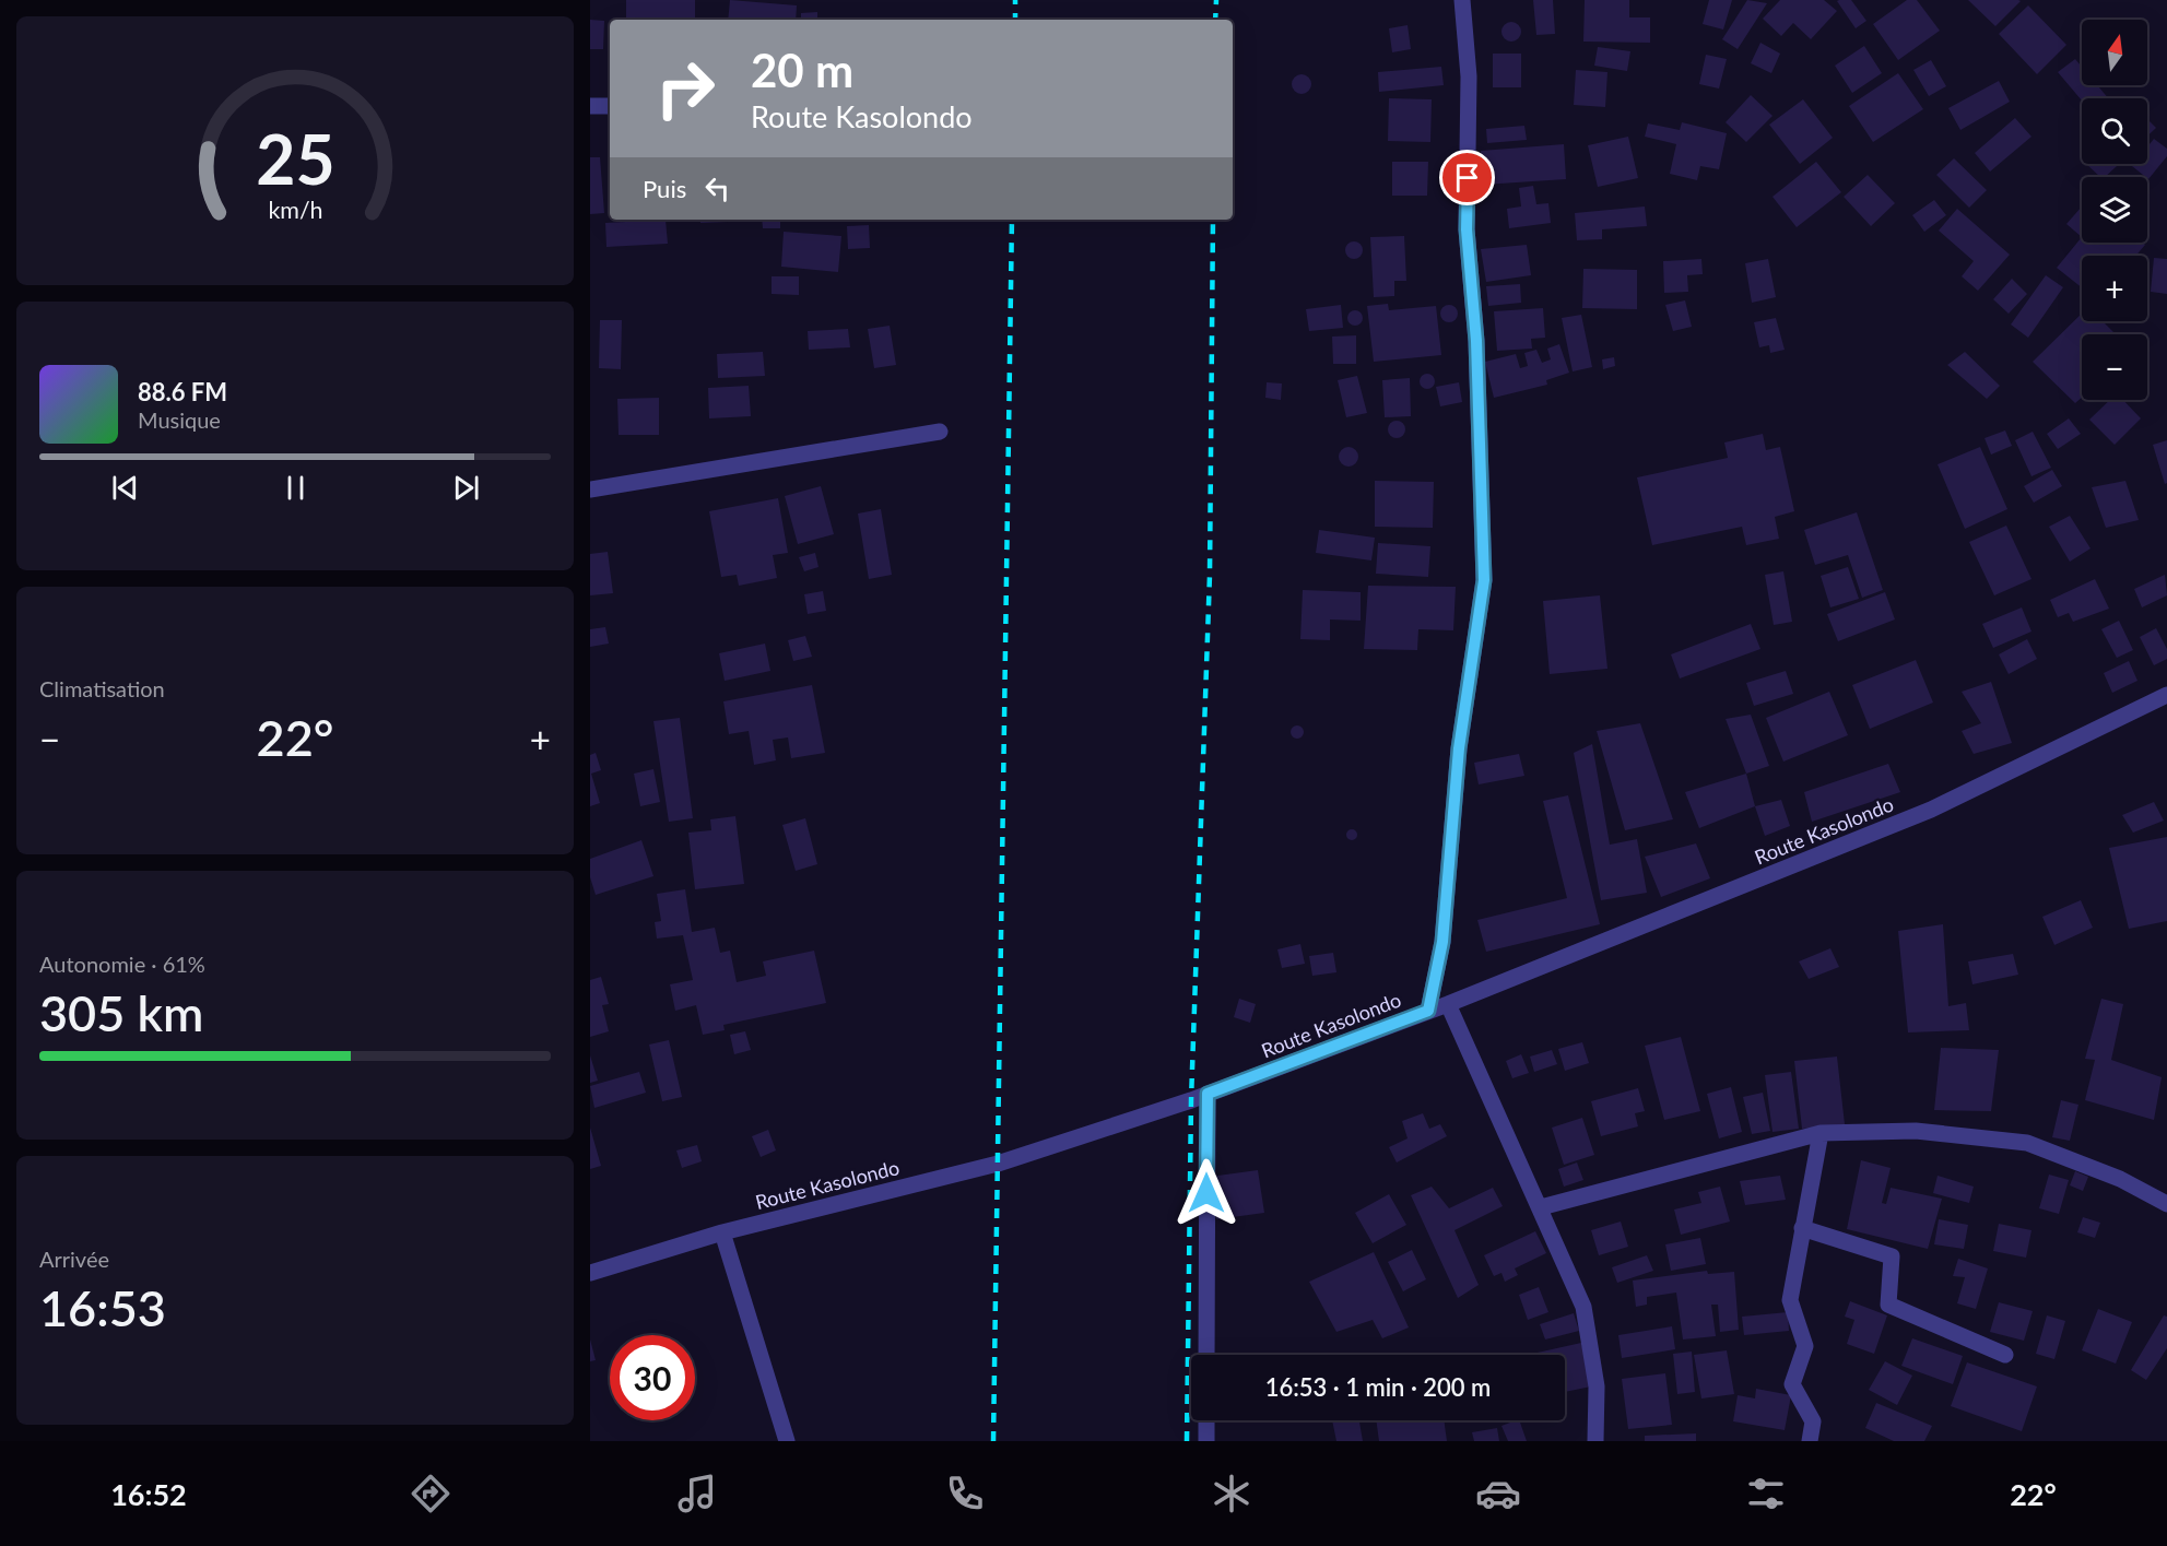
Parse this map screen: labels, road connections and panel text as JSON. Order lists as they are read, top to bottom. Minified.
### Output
{"streets":{"street":["Route Kasolondo"]},"north":"top","page":{"map_buttons":["+","−"],"turn":["20 m","Route Kasolondo"],"then":"Puis","song":["88.6 FM","Musique"],"tile":["Climatisation",["Autonomie · 61%","305 km"],["Arrivée","16:53"]],"heat":["−","22°","+"],"limit":"30","trip":"16:53 · 1 min · 200 m","tabs":["16:52","22°"],"gauge":["25","km/h"]}}
